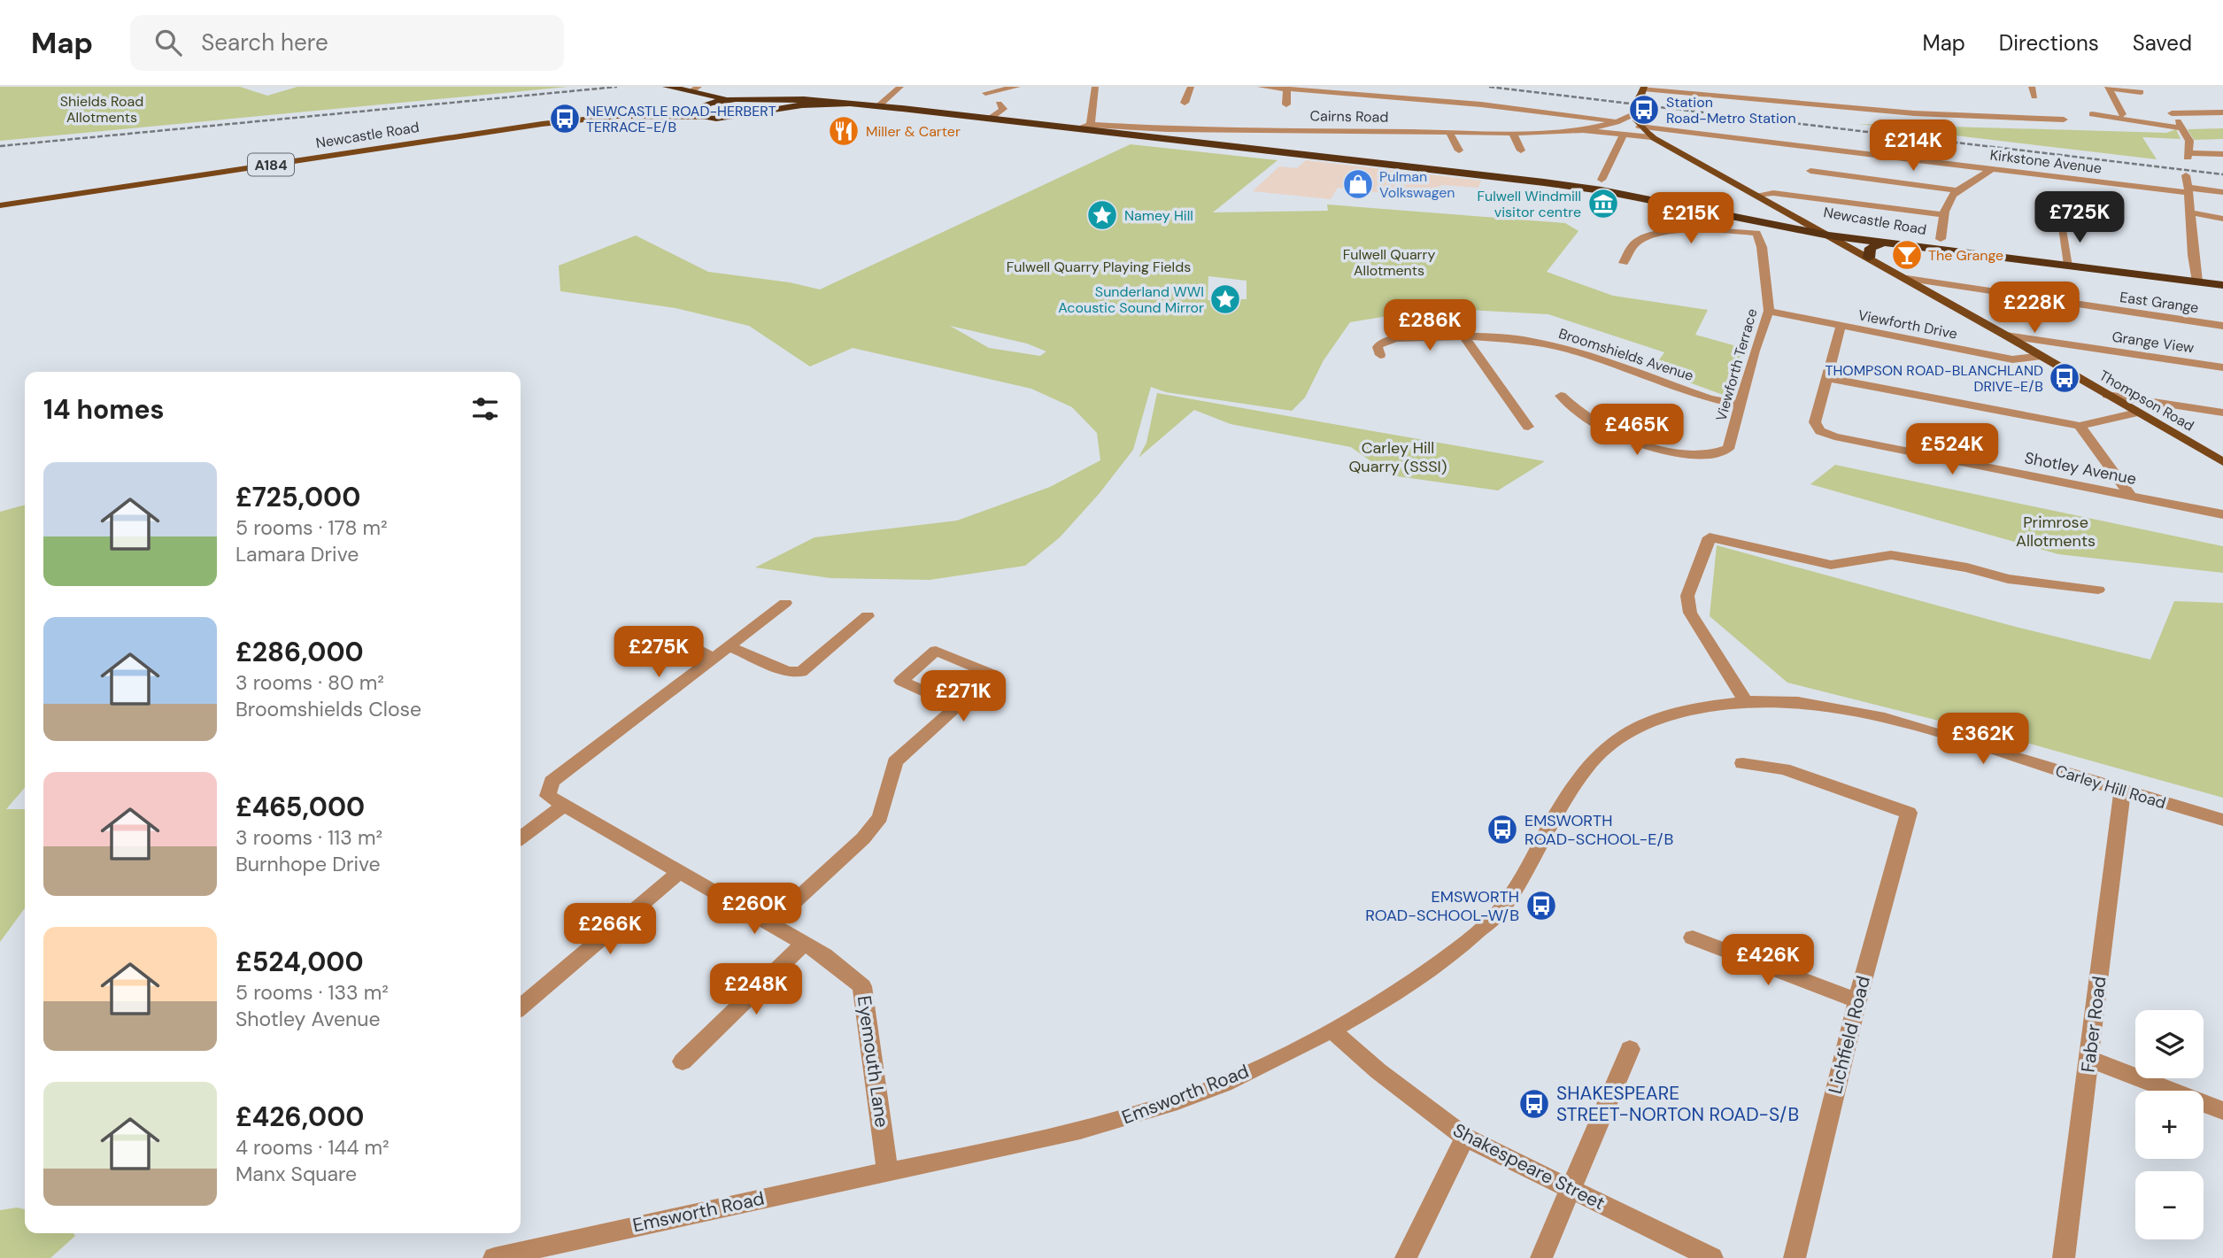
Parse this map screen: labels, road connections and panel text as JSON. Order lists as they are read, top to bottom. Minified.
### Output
{"streets":{"highway":["Newcastle Road"],"main road":["A184","Thompson Road"],"street":["Cairns Road","Kirkstone Avenue","East Grange","Viewforth Drive","Grange View","Broomshields Avenue","Viewforth Terrace","Shotley Avenue","Carley Hill Road","Faber Road","Lichfield Road","Eyemouth Lane","Emsworth Road","Shakespeare Street"]},"crossings":[["Cairns Road","Thompson Road"],["Newcastle Road","A184"],["Newcastle Road","Thompson Road"],["Kirkstone Avenue","Thompson Road"],["East Grange","Thompson Road"],["Viewforth Drive","Viewforth Terrace"],["Viewforth Drive","Thompson Road"],["Viewforth Drive","Shotley Avenue"],["Grange View","Thompson Road"],["Broomshields Avenue","Viewforth Terrace"],["Carley Hill Road","Faber Road"],["Carley Hill Road","Emsworth Road"],["Eyemouth Lane","Emsworth Road"],["Emsworth Road","Shakespeare Street"]],"parks":["Shields Road Allotments","Fulwell Quarry Allotments","Fulwell Quarry Playing Fields","Carley Hill Quarry (SSSI)","Primrose Allotments"],"places":{"bus stop":["Station Road-Metro Station","NEWCASTLE ROAD-HERBERT TERRACE-E/B","THOMPSON ROAD-BLANCHLAND DRIVE-E/B","EMSWORTH ROAD-SCHOOL-E/B","EMSWORTH ROAD-SCHOOL-W/B","SHAKESPEARE STREET-NORTON ROAD-S/B"],"restaurant":["Miller & Carter"],"shop":["Pulman Volkswagen"],"museum":["Fulwell Windmill visitor centre"],"place":["Namey Hill","Sunderland WWI Acoustic Sound Mirror"],"bar":["The Grange"]},"page":{"header":"Map","search":"Search here","nav":["Map","Directions","Saved"],"price":["£214K","£725K","£215K","£228K","£286K","£465K","£524K","£275K","£271K","£362K","£260K","£266K","£426K","£248K"],"heading":"14 homes","list":[{"name":"£725,000","note":"5 rooms · 178 m² · Lamara Drive"},{"name":"£286,000","note":"3 rooms · 80 m² · Broomshields Close"},{"name":"£465,000","note":"3 rooms · 113 m² · Burnhope Drive"},{"name":"£524,000","note":"5 rooms · 133 m² · Shotley Avenue"},{"name":"£426,000","note":"4 rooms · 144 m² · Manx Square"}],"map_buttons":["+","−"]}}
